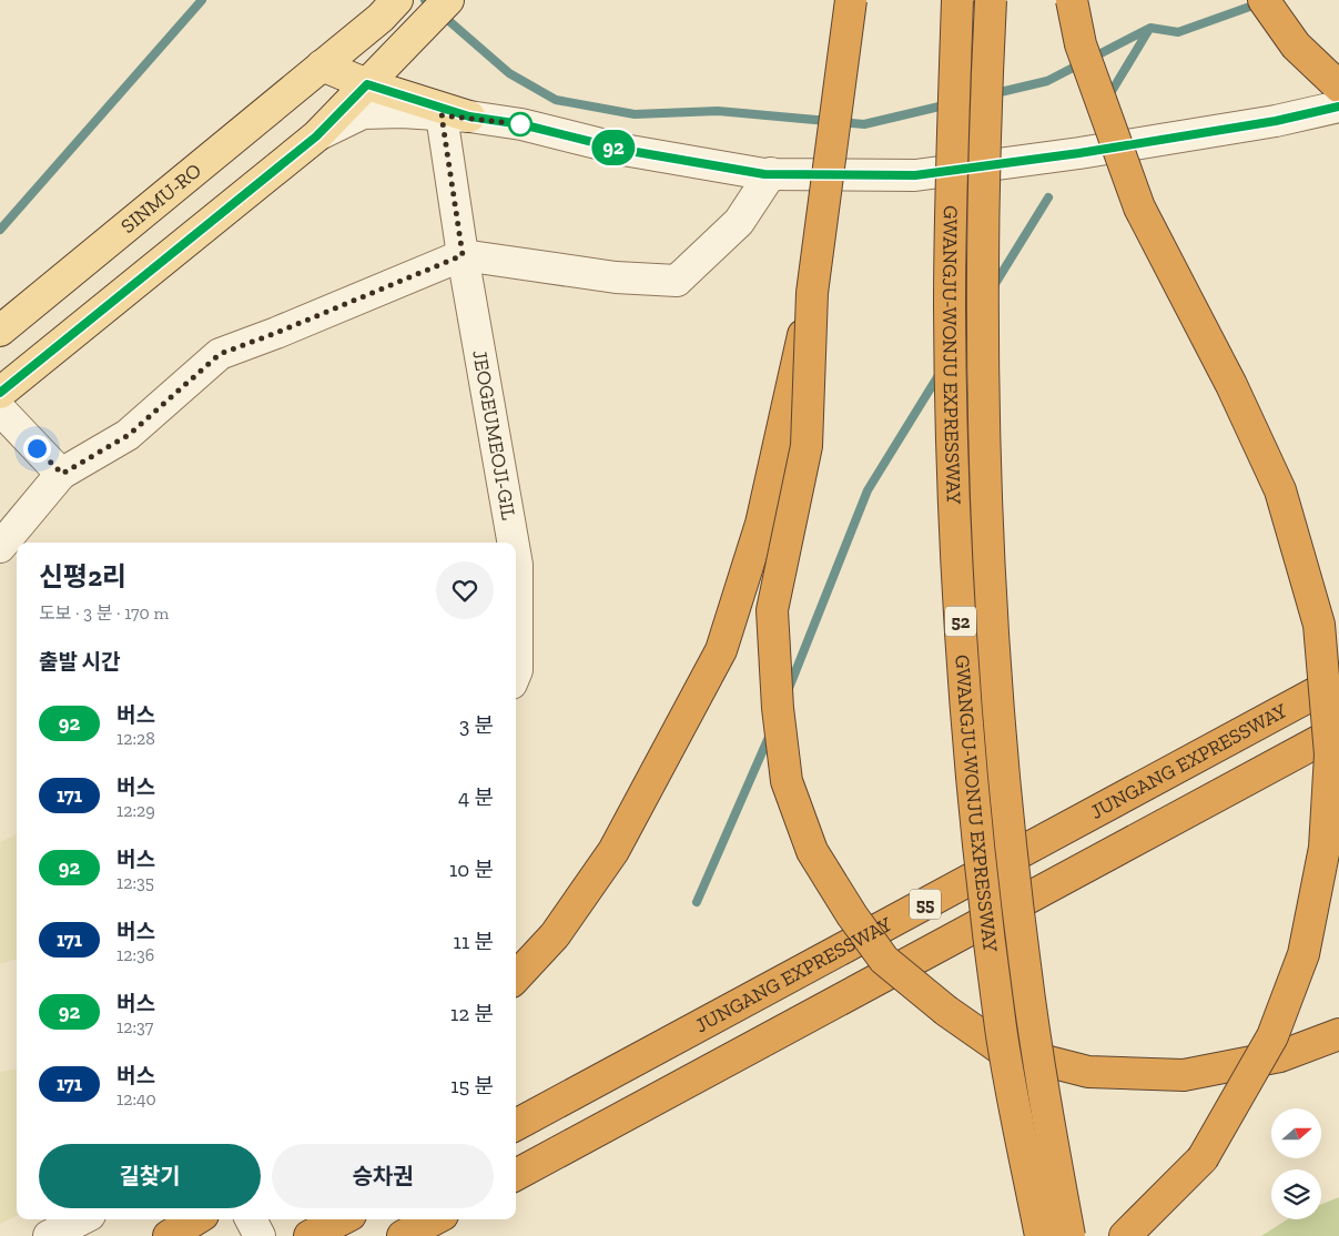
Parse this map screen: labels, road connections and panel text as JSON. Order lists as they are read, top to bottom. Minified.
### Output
{"streets":{"highway":["GWANGJU-WONJU EXPRESSWAY","52","JUNGANG EXPRESSWAY","55"],"main road":["SINMU-RO"],"street":["JEOGEUMEOJI-GIL"]},"lines":["bus line 92"],"north":"right","page":{"on_map":"92","heading":[["신평2리","도보 · 3 분 · 170 m"],"출발 시간"],"list":[{"mark":"92","name":"버스","note":"12:28","value":"3 분"},{"mark":"171","name":"버스","note":"12:29","value":"4 분"},{"mark":"92","name":"버스","note":"12:35","value":"10 분"},{"mark":"171","name":"버스","note":"12:36","value":"11 분"},{"mark":"92","name":"버스","note":"12:37","value":"12 분"},{"mark":"171","name":"버스","note":"12:40","value":"15 분"}],"buttons":["길찾기","승차권"]}}
